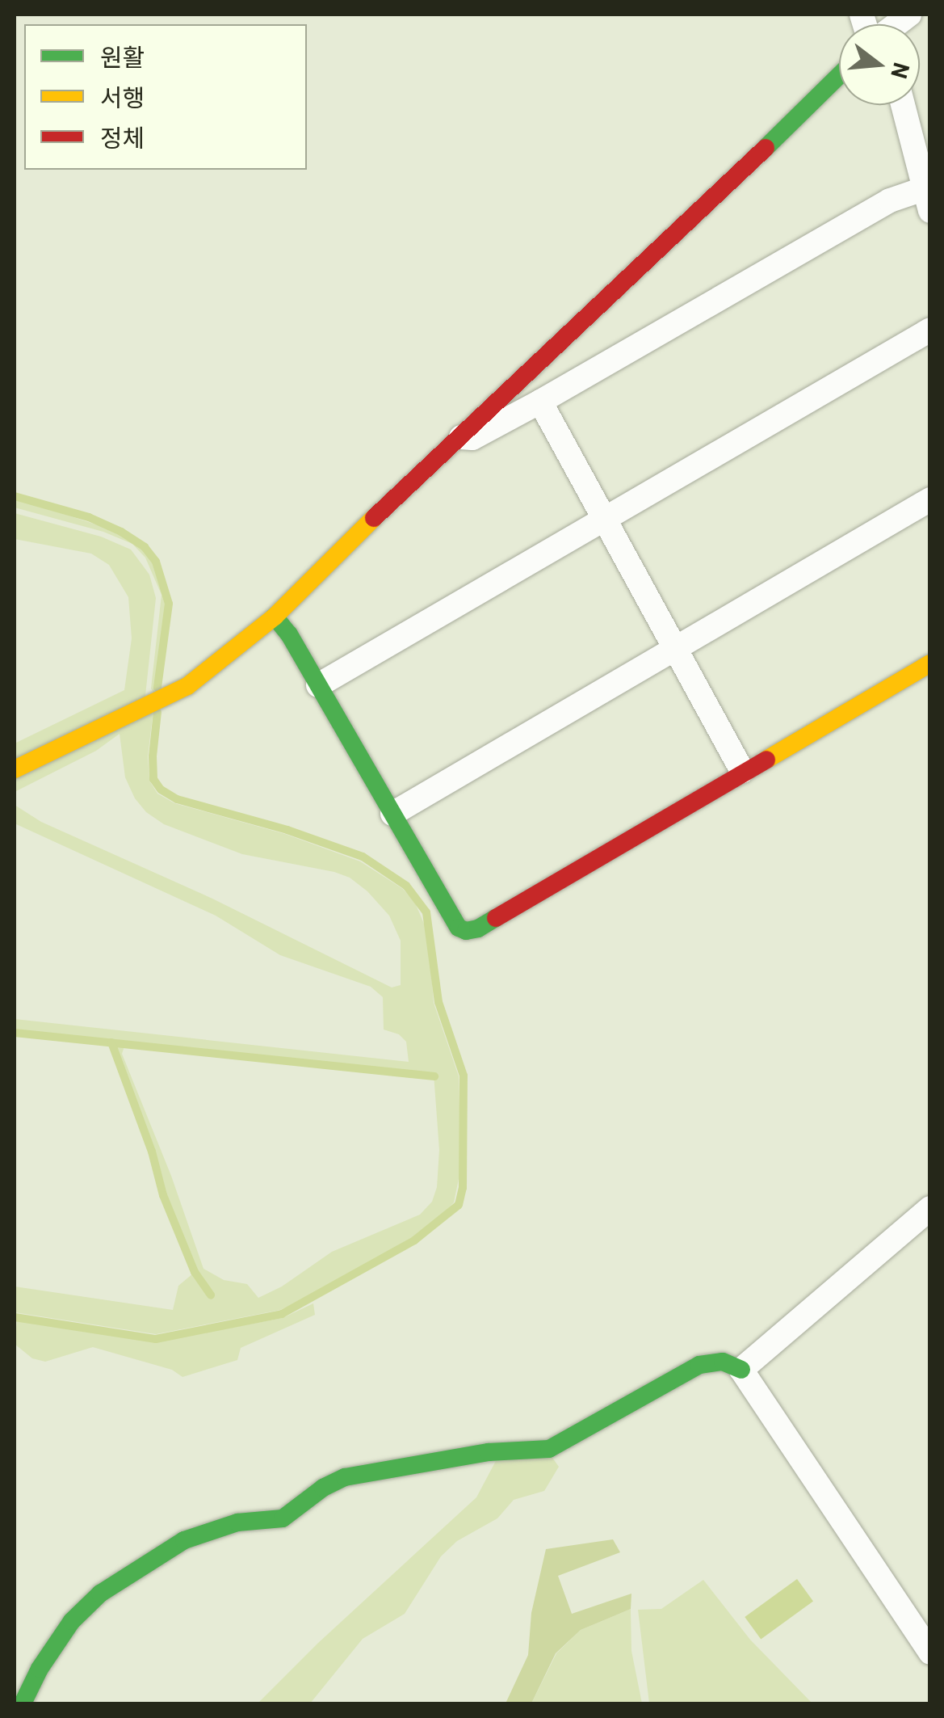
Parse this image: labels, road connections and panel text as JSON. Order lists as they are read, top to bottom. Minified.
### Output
{"legend":["원활","서행","정체"],"north":"right"}
